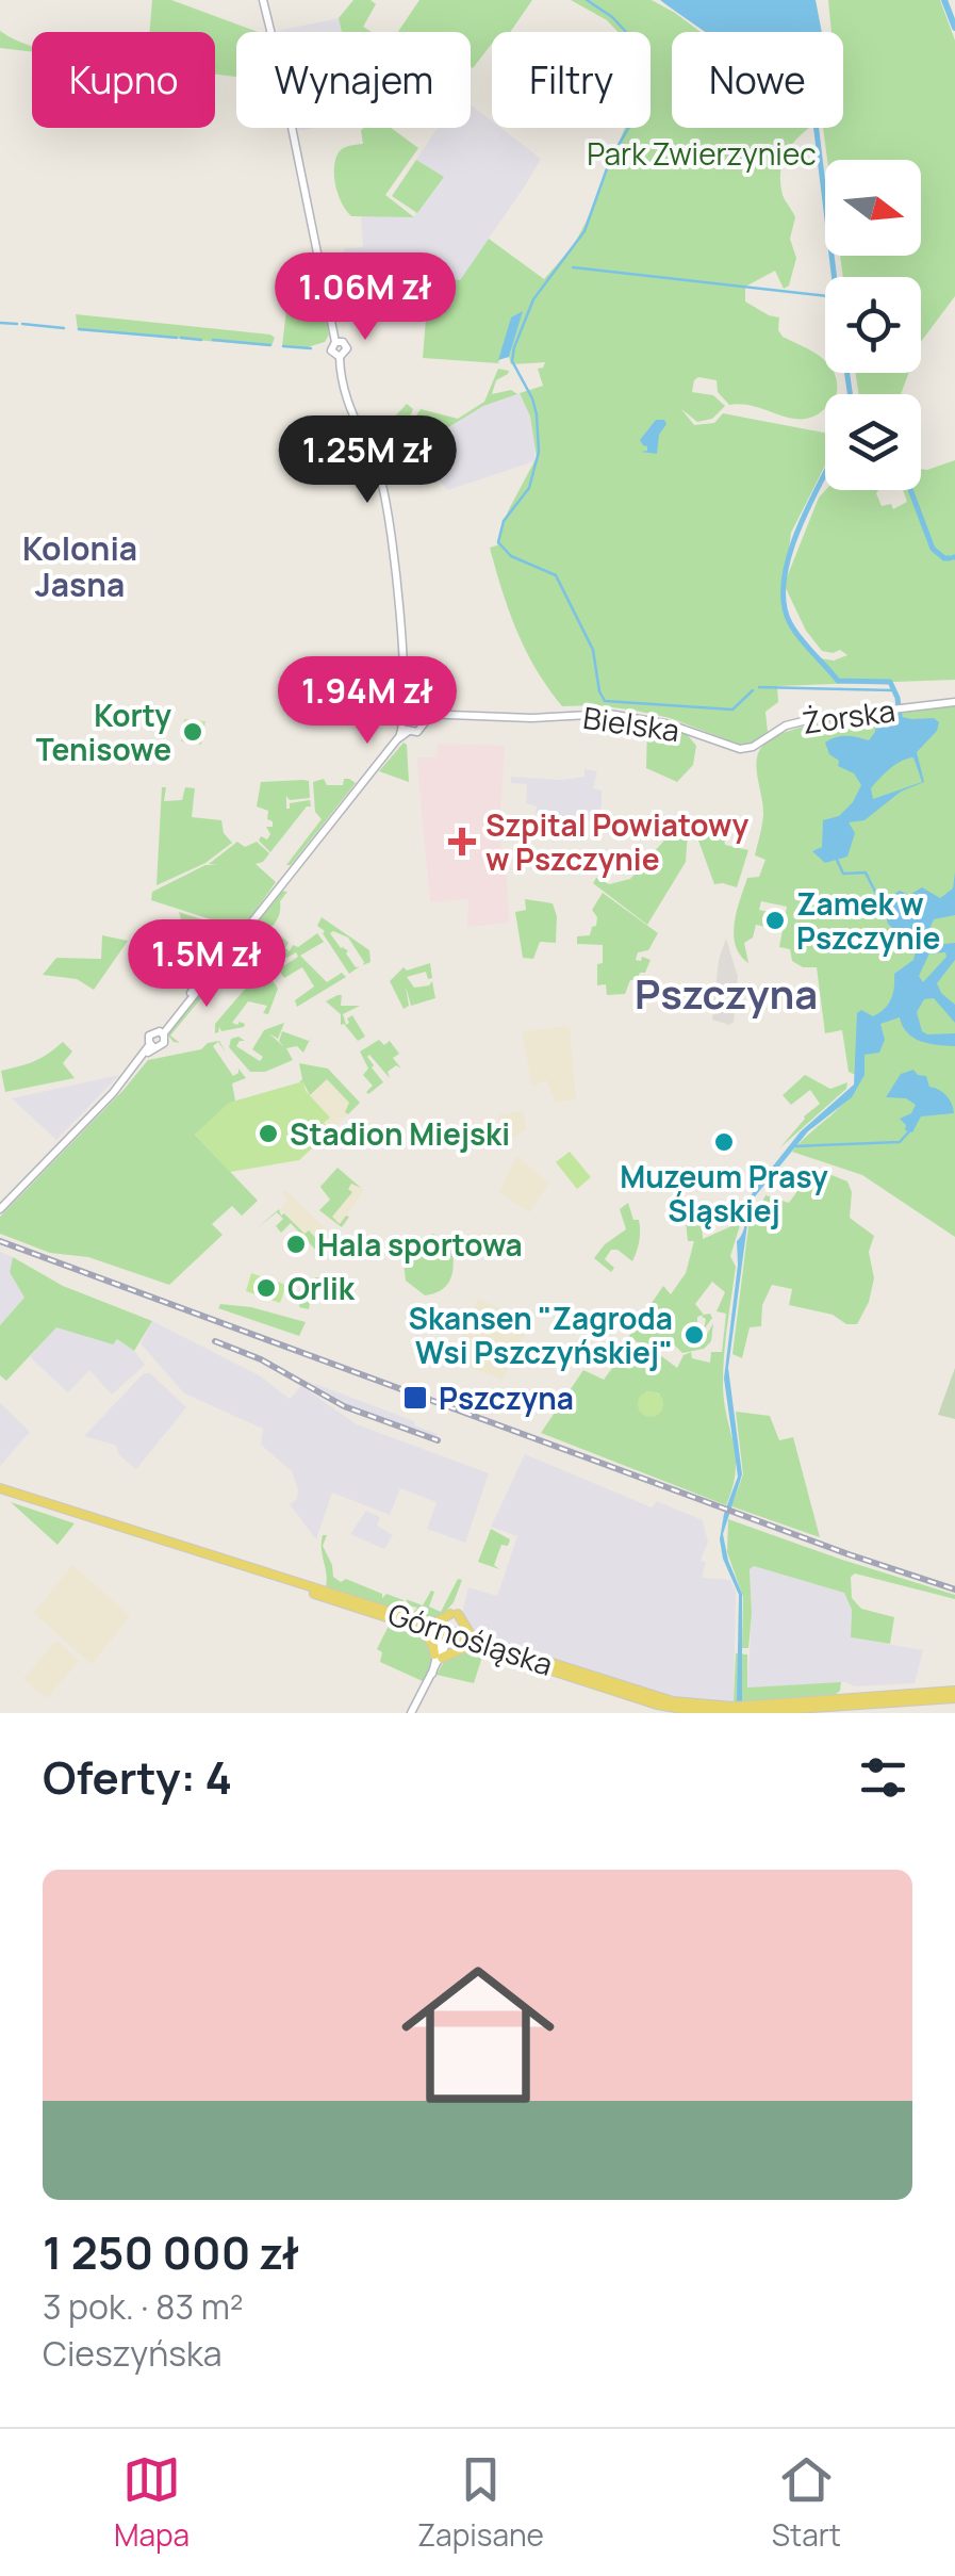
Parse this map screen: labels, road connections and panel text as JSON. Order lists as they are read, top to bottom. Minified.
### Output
{"streets":{"main road":["Żorska","Bielska","Górnośląska"]},"crossings":[["Żorska","Bielska"]],"districts":["Kolonia Jasna","Pszczyna"],"parks":["Park Zwierzyniec"],"places":{"other":["Korty Tenisowe","Zamek w Pszczynie","Stadion Miejski","Muzeum Prasy Śląskiej","Hala sportowa","Orlik","Skansen \"Zagroda Wsi Pszczyńskiej\""],"health":["Szpital Powiatowy w Pszczynie"],"transit":["Pszczyna"]},"north":"right","page":{"chip":["Kupno","Wynajem","Filtry","Nowe"],"price":["1.06M zł","1.25M zł","1.94M zł","1.5M zł"],"heading":"Oferty: 4","list":[{"name":"1 250 000 zł","note":"3 pok. · 83 m² · Cieszyńska"}],"tabs":["Mapa","Zapisane","Start"]}}
